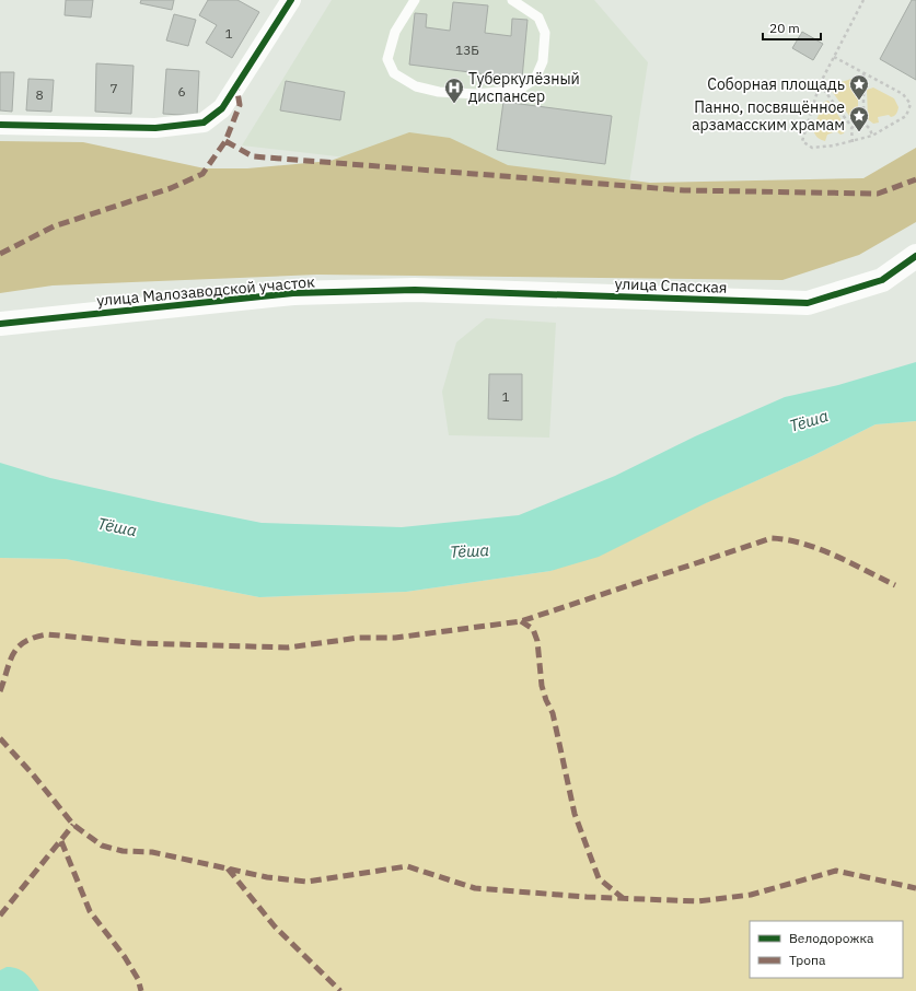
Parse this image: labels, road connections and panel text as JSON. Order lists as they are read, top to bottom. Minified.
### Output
{"streets":{"street":["улица Спасская","улица Малозаводской участок"]},"crossings":[["улица Спасская","улица Малозаводской участок"]],"water":["Тёша"],"places":{"place":["Соборная площадь","Панно, посвящённое арзамасским храмам"],"hospital":["Туберкулёзный диспансер"]},"house_numbers":["1","13Б","7","6","8","1"],"legend":["Велодорожка","Тропа"],"scale_bar":"20 m"}
